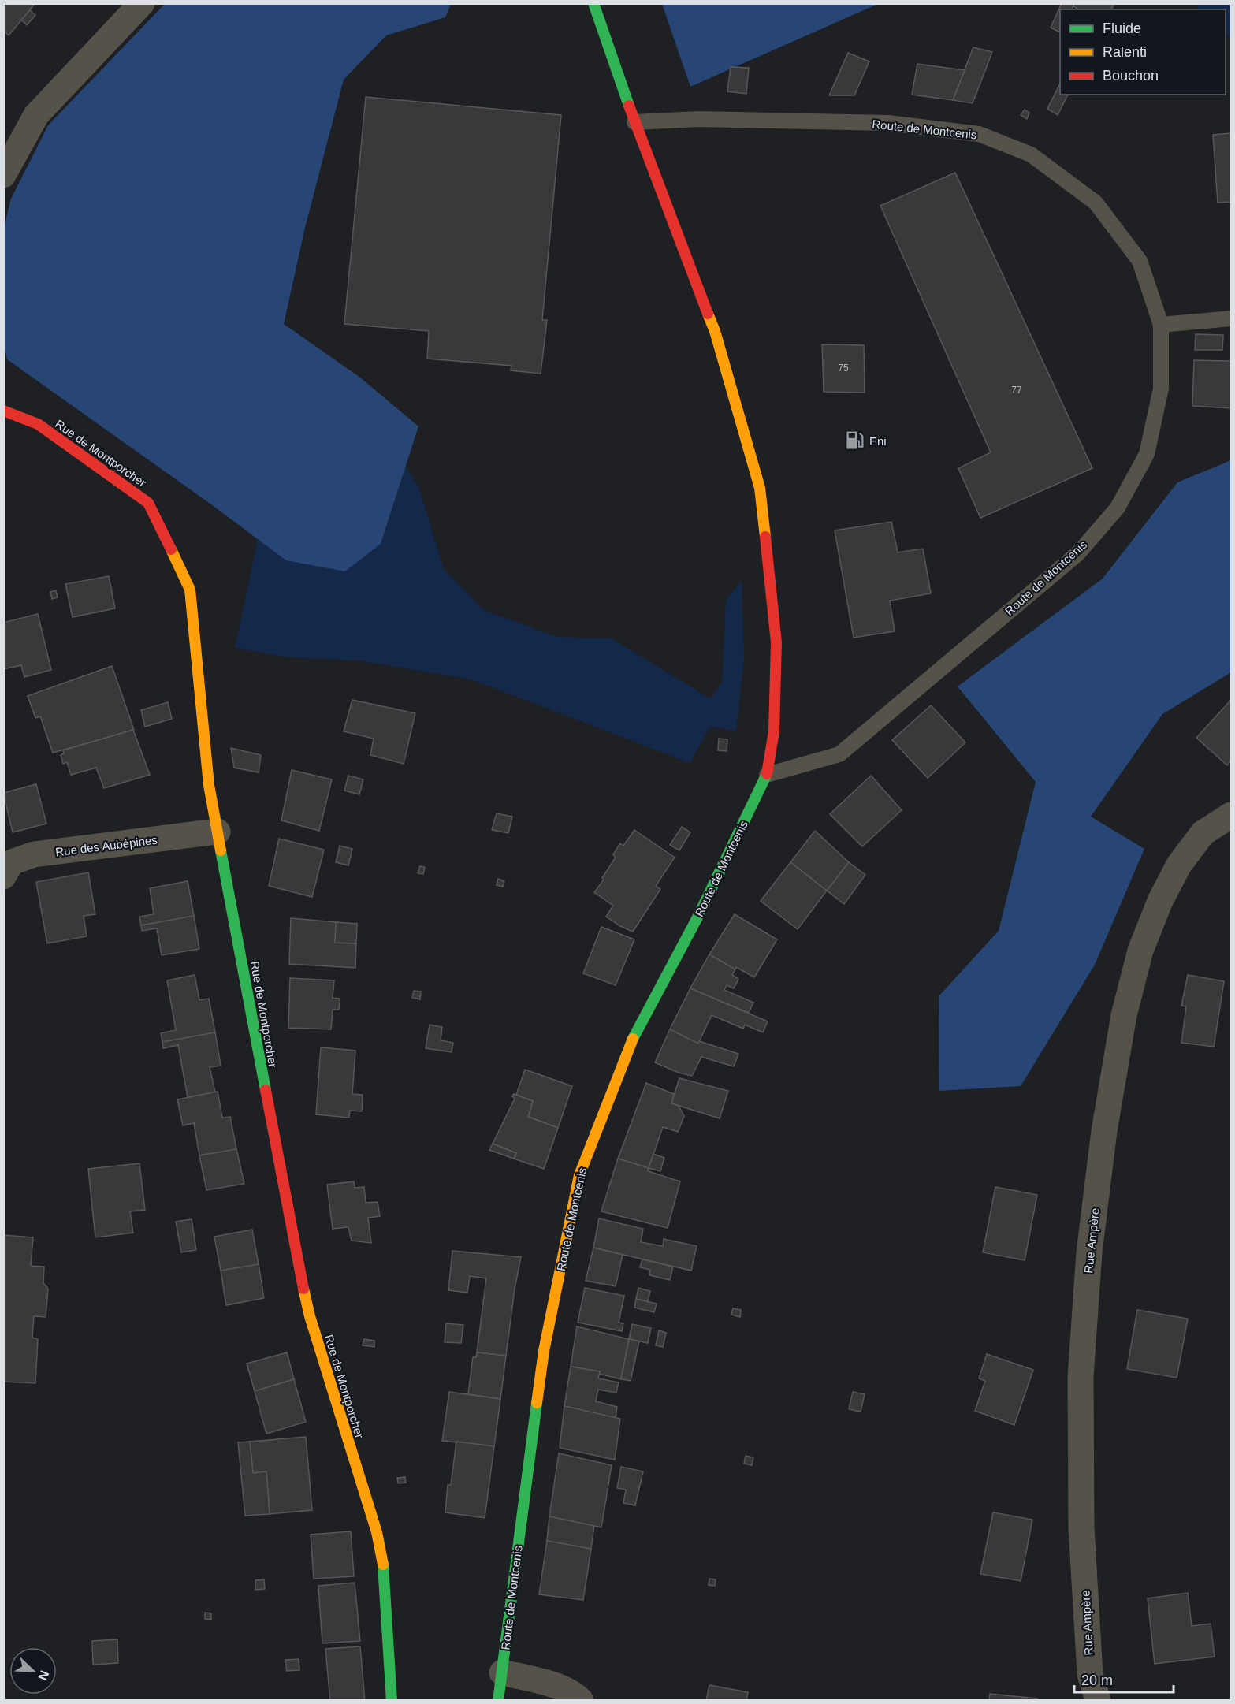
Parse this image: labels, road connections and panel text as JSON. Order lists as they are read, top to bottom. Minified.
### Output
{"streets":{"main road":["Route de Montcenis","Rue de Montporcher"],"street":["Rue des Aubépines","Rue Ampère"]},"crossings":[["Rue de Montporcher","Rue des Aubépines"]],"places":{"fuel station":["Eni"]},"house_numbers":["75","77"],"legend":["Fluide","Ralenti","Bouchon"],"scale_bar":"20 m","north":"bottom right"}
